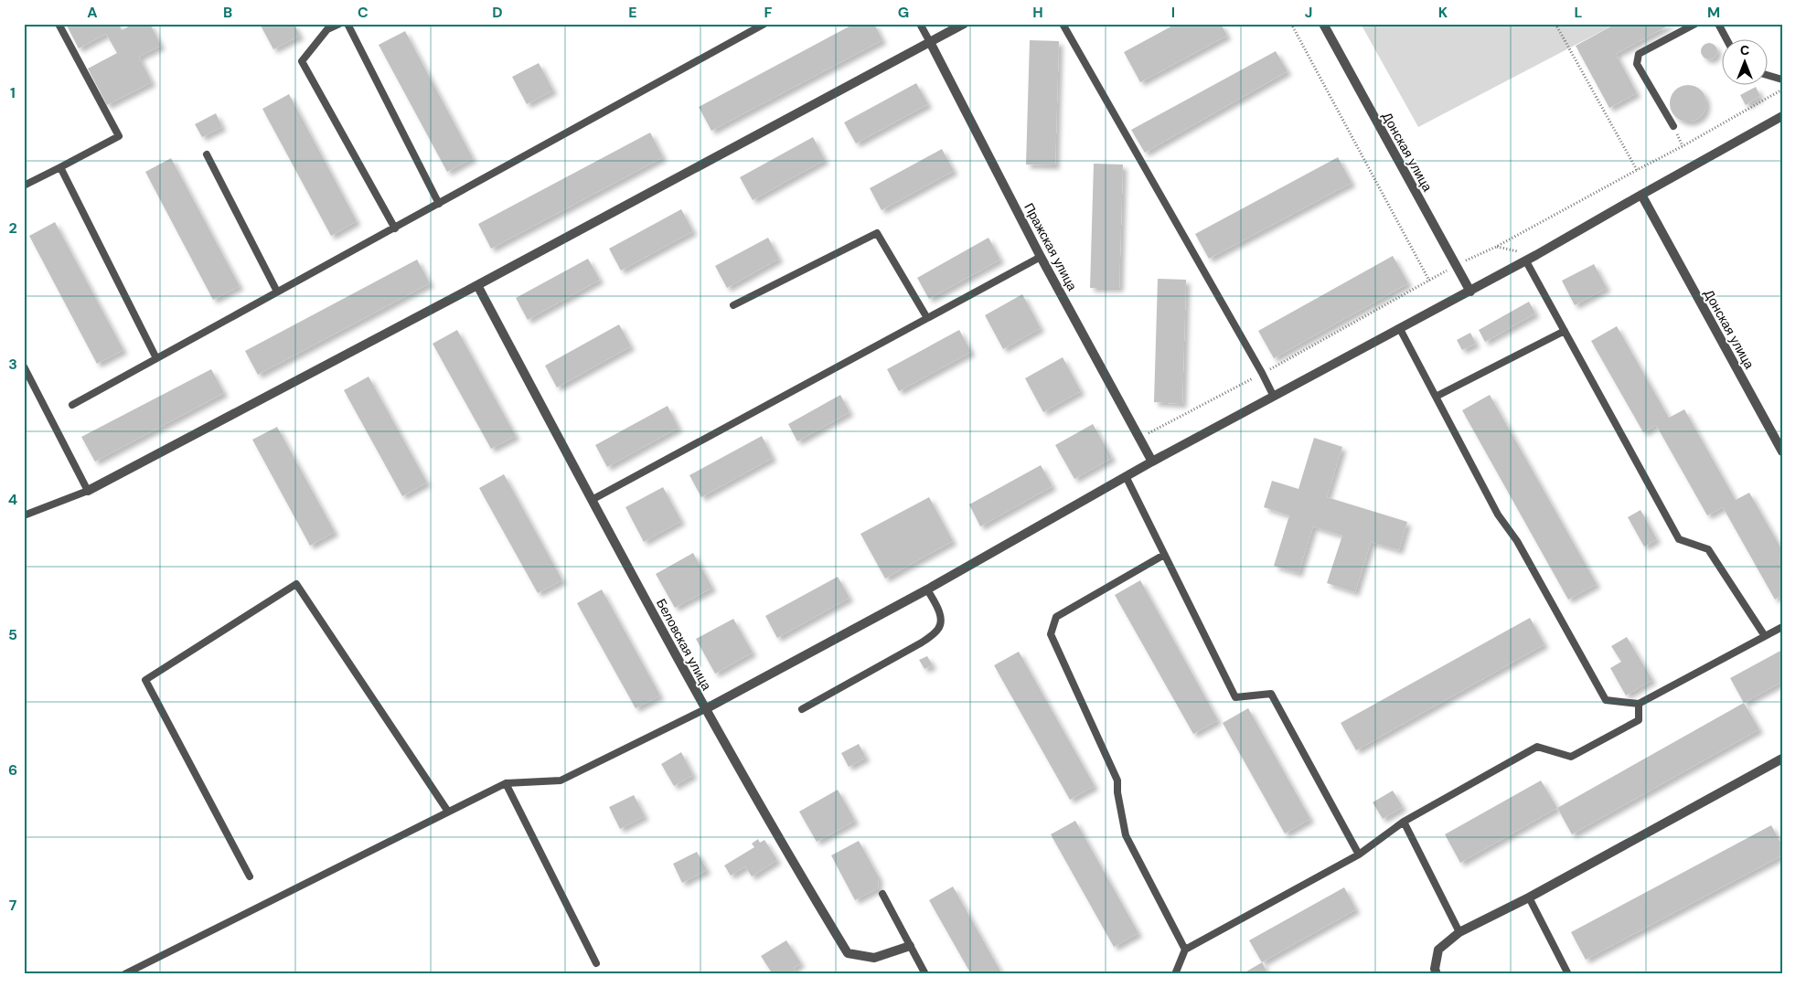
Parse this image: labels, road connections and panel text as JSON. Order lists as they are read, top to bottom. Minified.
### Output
{"streets":{"street":["Донская улица","Пражская улица","Беловская улица"]},"north":"top","grid":{"columns":["A","B","C","D","E","F","G","H","I","J","K","L","M"],"rows":["1","2","3","4","5","6","7"]}}
